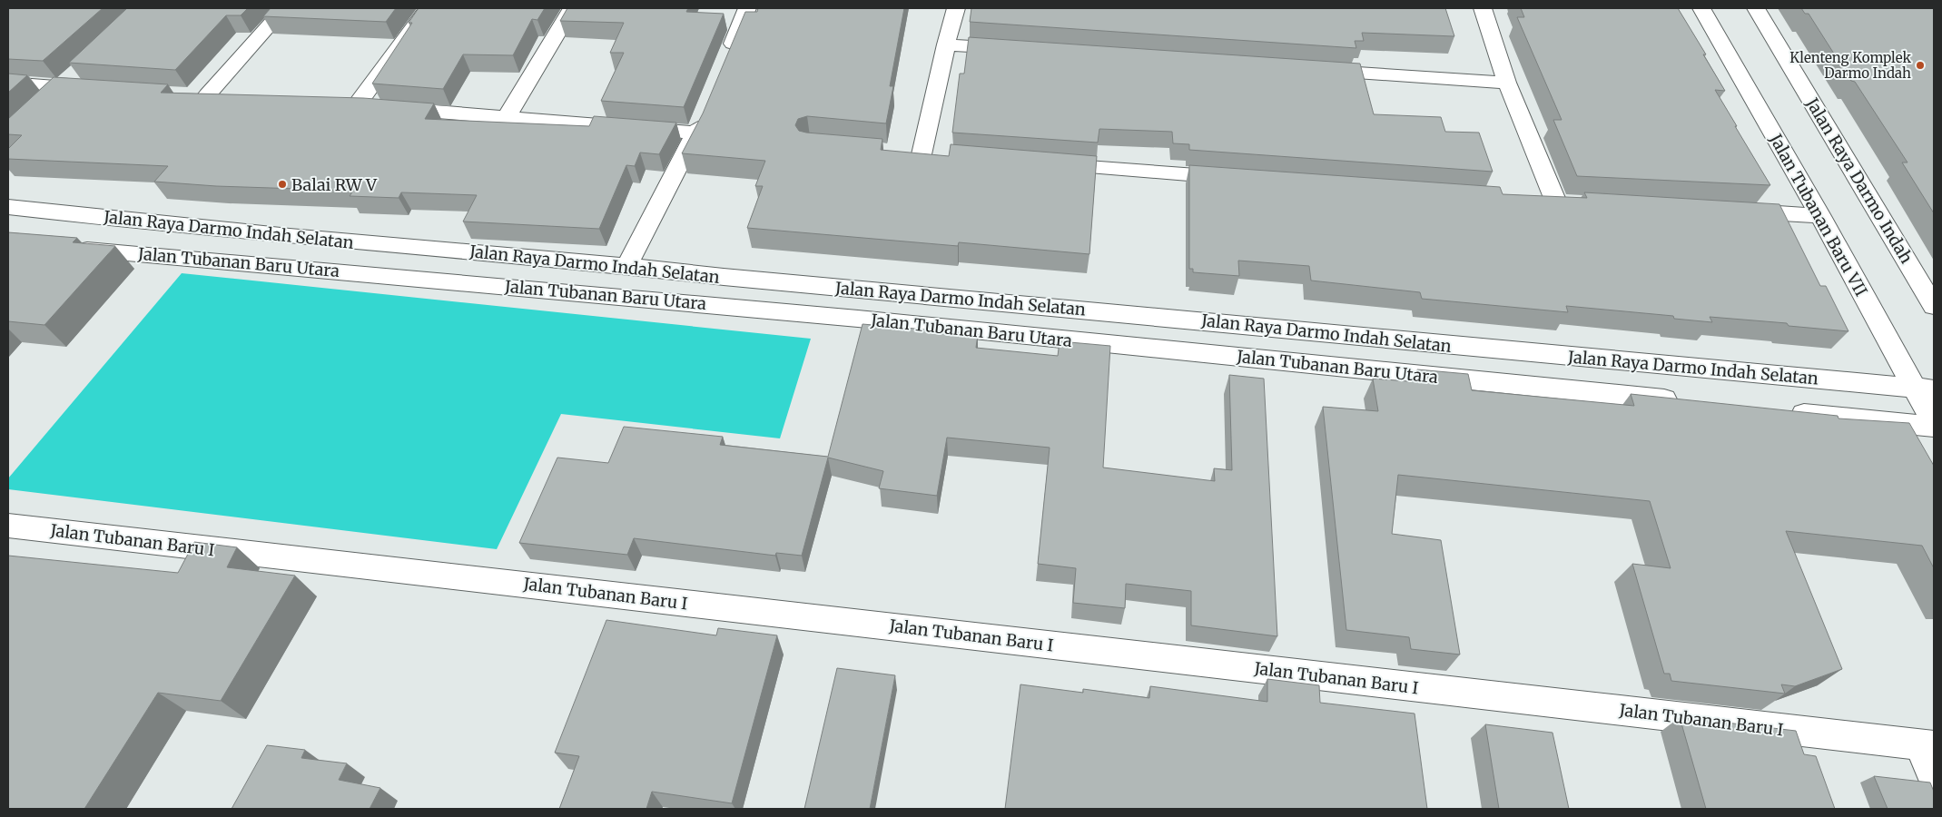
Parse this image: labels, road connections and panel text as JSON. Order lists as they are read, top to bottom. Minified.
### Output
{"streets":{"street":["Jalan Raya Darmo Indah","Jalan Tubanan Baru VII","Jalan Raya Darmo Indah Selatan","Jalan Tubanan Baru Utara","Jalan Tubanan Baru I"]},"crossings":[["Jalan Tubanan Baru VII","Jalan Raya Darmo Indah Selatan"]],"places":["Klenteng Komplek Darmo Indah","Balai RW V"]}
